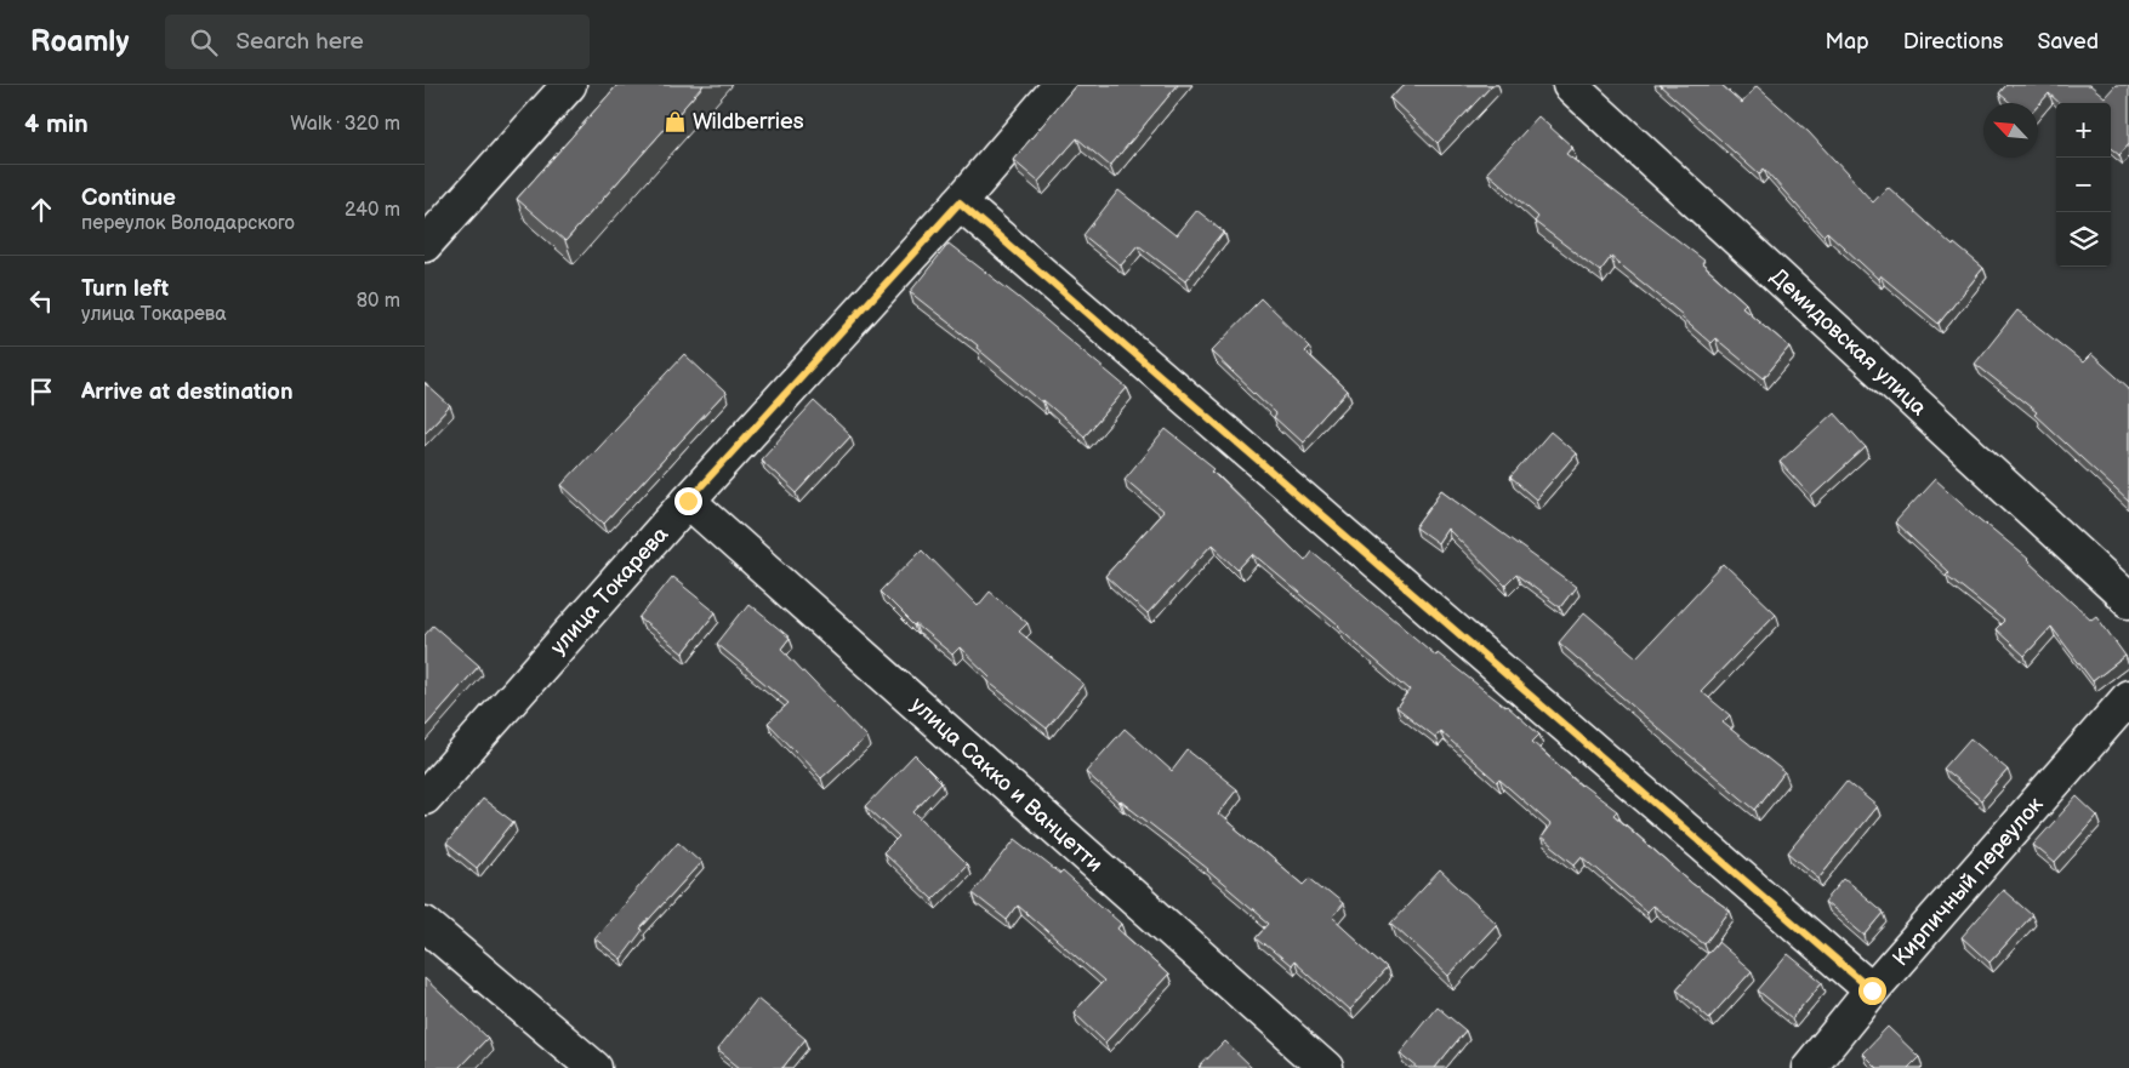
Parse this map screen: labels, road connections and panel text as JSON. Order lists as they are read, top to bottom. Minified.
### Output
{"streets":{"street":["Демидовская улица","улица Токарева","улица Сакко и Ванцетти","Кирпичный переулок"]},"crossings":[["улица Токарева","улица Сакко и Ванцетти"]],"places":{"shop":["Wildberries"]},"north":"top left","page":{"header":"Roamly","search":"Search here","nav":["Map","Directions","Saved"],"heading":["4 min","Walk · 320 m"],"map_buttons":["+","−"],"list":[["Continue","переулок Володарского","240 m"],["Turn left","улица Токарева","80 m"],"Arrive at destination"]}}
